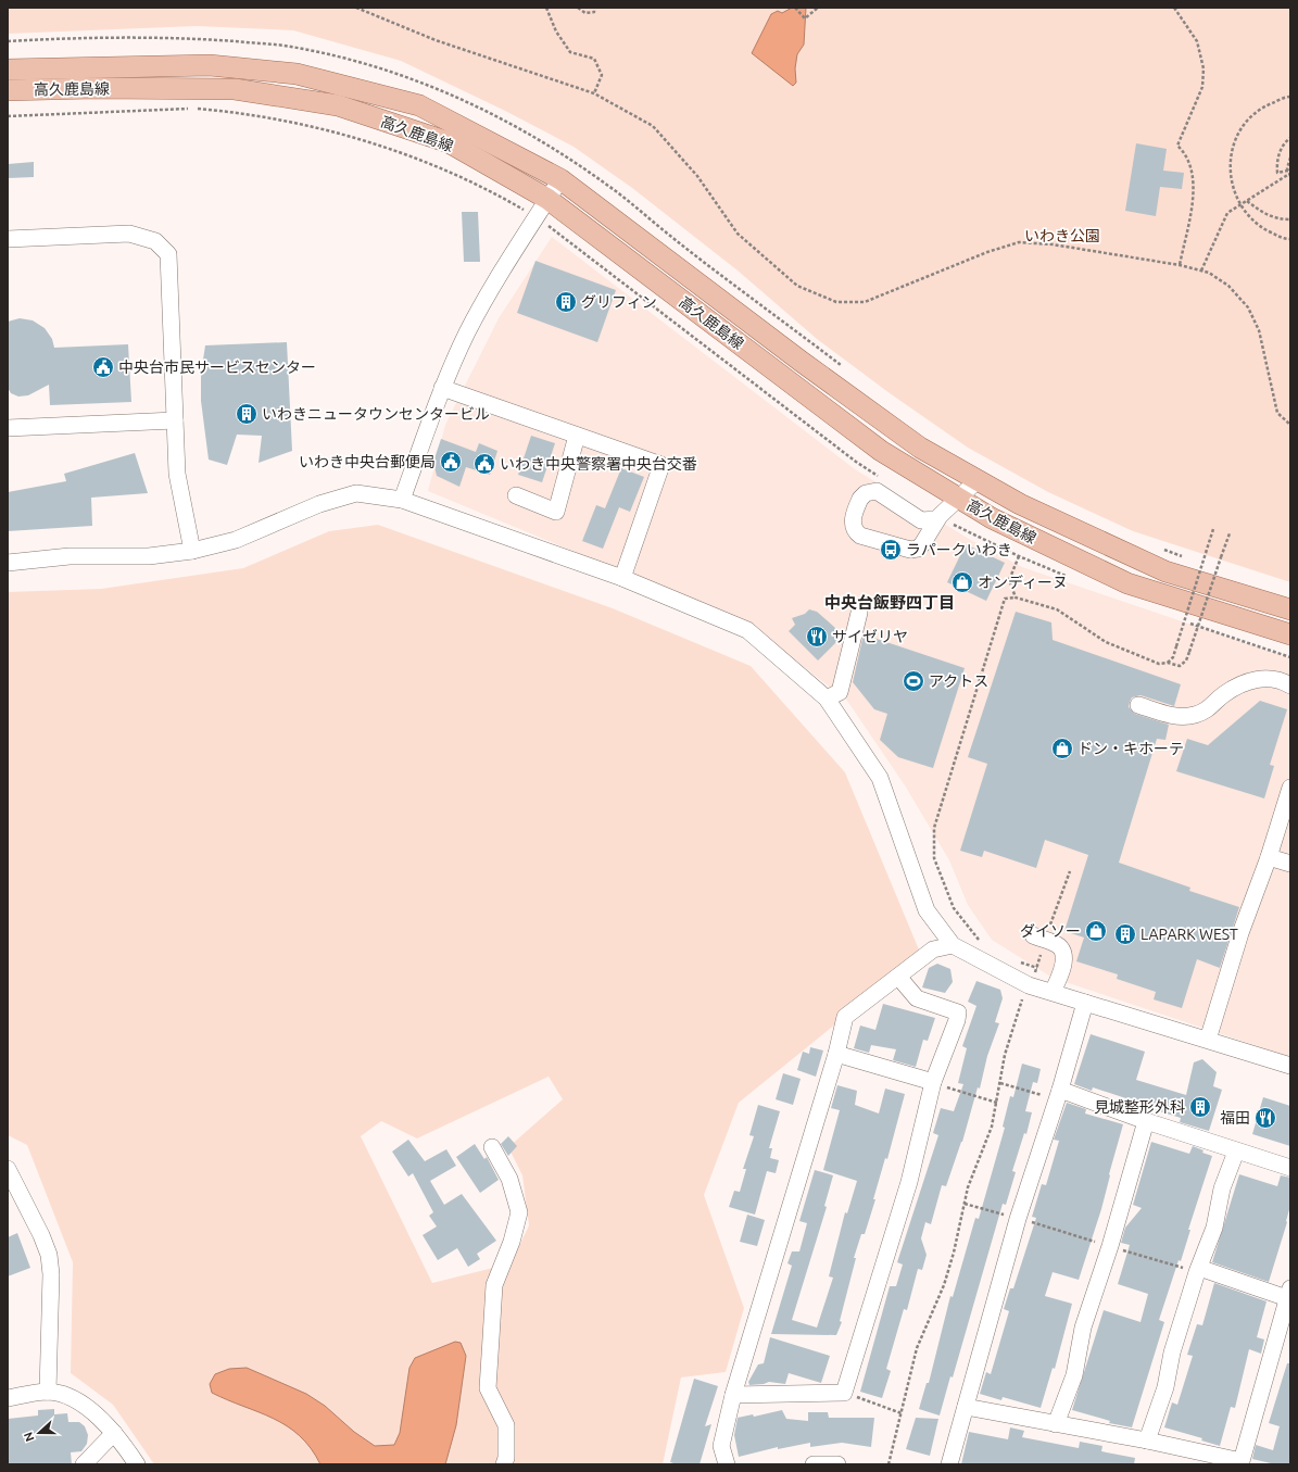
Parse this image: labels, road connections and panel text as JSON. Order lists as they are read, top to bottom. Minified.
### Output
{"streets":{"main road":["高久鹿島線"]},"districts":["中央台飯野四丁目"],"parks":["いわき公園"],"places":{"building":["グリフィン","いわきニュータウンセンタービル","LAPARK WEST","見城整形外科"],"public building":["中央台市民サービスセンター","いわき中央台郵便局","いわき中央警察署中央台交番"],"bus stop":["ラパークいわき"],"shop":["オンディーヌ","ドン・キホーテ","ダイソー"],"restaurant":["サイゼリヤ","福田"],"sports":["アクトス"]},"north":"left"}
